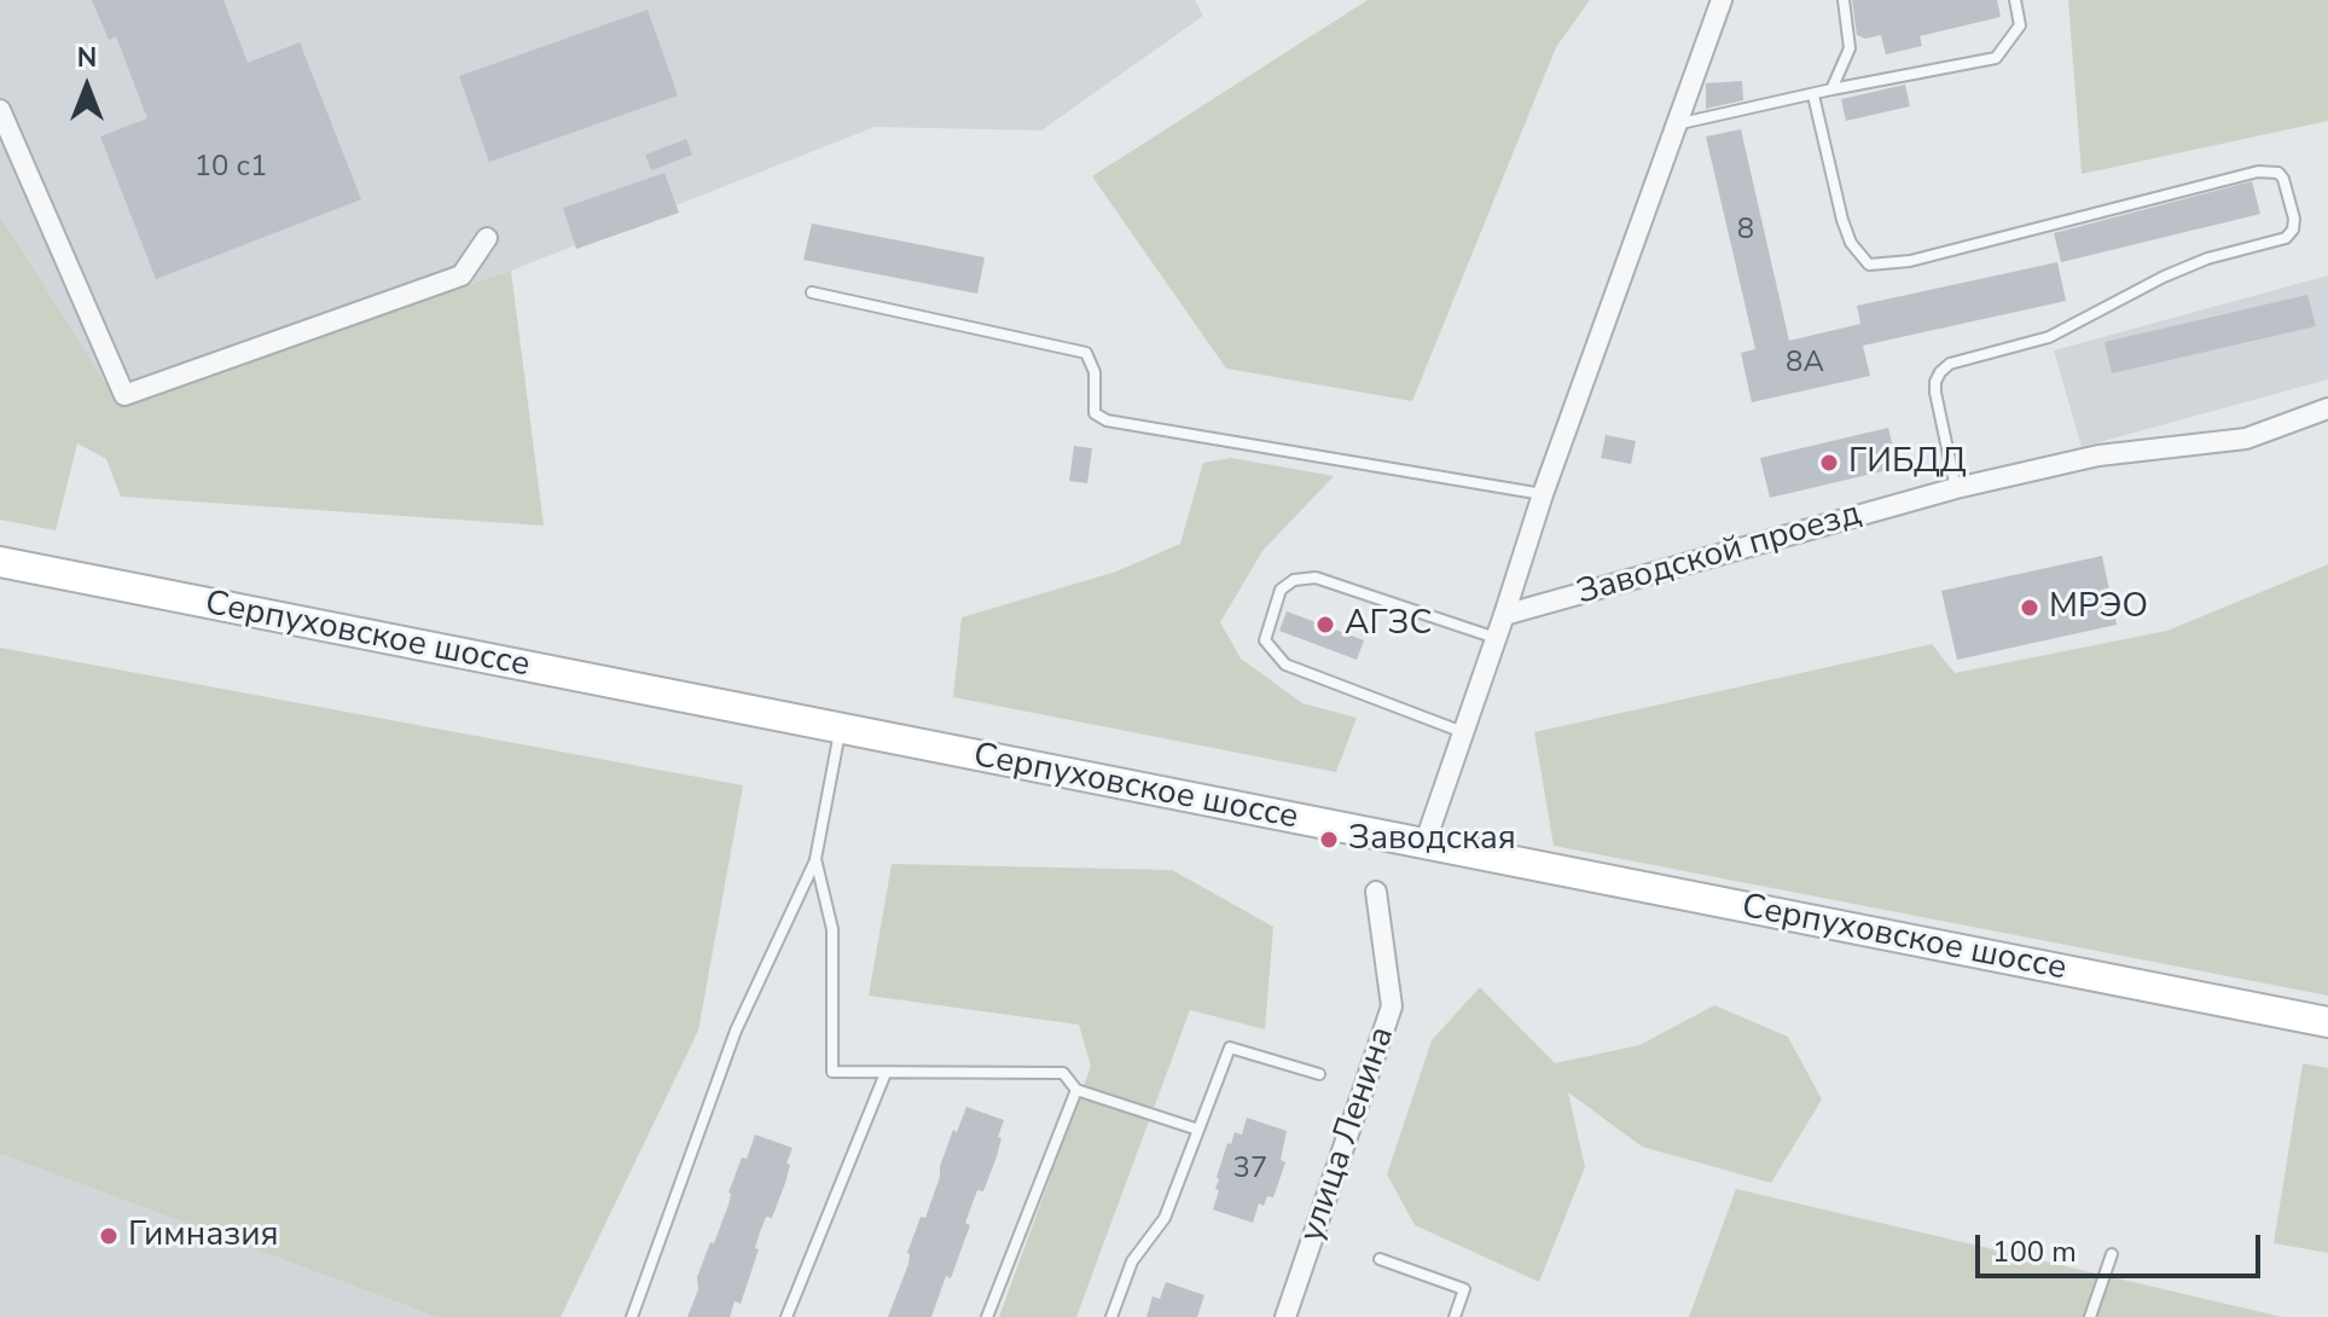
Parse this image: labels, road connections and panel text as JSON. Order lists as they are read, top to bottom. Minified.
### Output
{"streets":{"main road":["Серпуховское шоссе"],"street":["Заводской проезд","улица Ленина"]},"places":["ГИБДД","МРЭО","АГЗС","Заводская","Гимназия"],"house_numbers":["10 с1","8","8А","37"],"scale_bar":"100 m","north":"top"}
